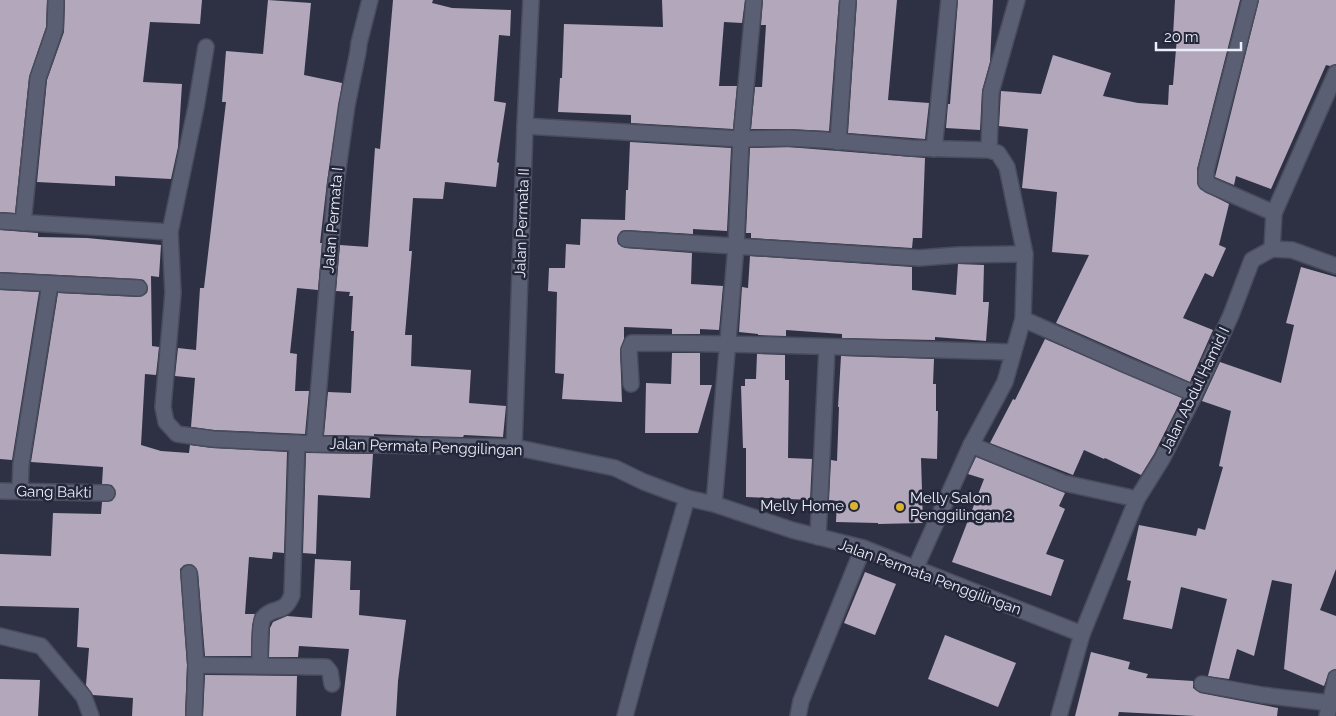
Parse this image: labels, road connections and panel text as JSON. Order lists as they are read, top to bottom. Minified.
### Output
{"streets":{"street":["Jalan Permata I","Jalan Permata II","Jalan Abdul Hamid I","Jalan Permata Penggilingan","Gang Bakti"]},"crossings":[["Jalan Permata I","Jalan Permata Penggilingan"],["Jalan Permata II","Jalan Permata Penggilingan"],["Jalan Abdul Hamid I","Jalan Permata Penggilingan"]],"places":["Melly Home","Melly Salon Penggilingan 2"],"scale_bar":"20 m"}
